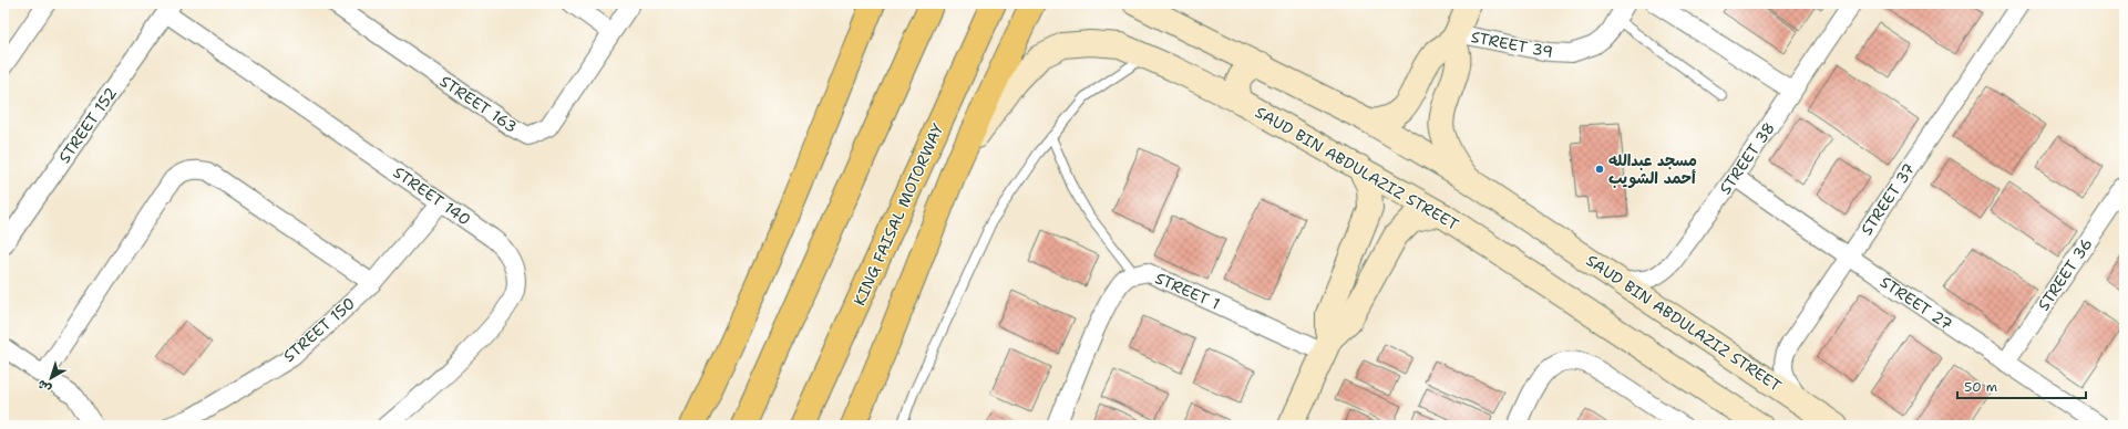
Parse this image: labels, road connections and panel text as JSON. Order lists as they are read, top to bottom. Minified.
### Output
{"streets":{"main road":["SAUD BIN ABDULAZIZ STREET","KING FAISAL MOTORWAY"],"street":["STREET 39","STREET 163","STREET 152","STREET 38","STREET 140","STREET 37","STREET 36","STREET 1","STREET 27","STREET 150"]},"crossings":[["STREET 152","STREET 140"],["STREET 38","SAUD BIN ABDULAZIZ STREET"],["STREET 38","STREET 27"],["SAUD BIN ABDULAZIZ STREET","STREET 37"],["STREET 140","STREET 150"],["STREET 37","STREET 27"],["STREET 36","STREET 27"]],"places":["مسجد عبدالله أحمد الشويب"],"scale_bar":"50 m","north":"bottom left"}
